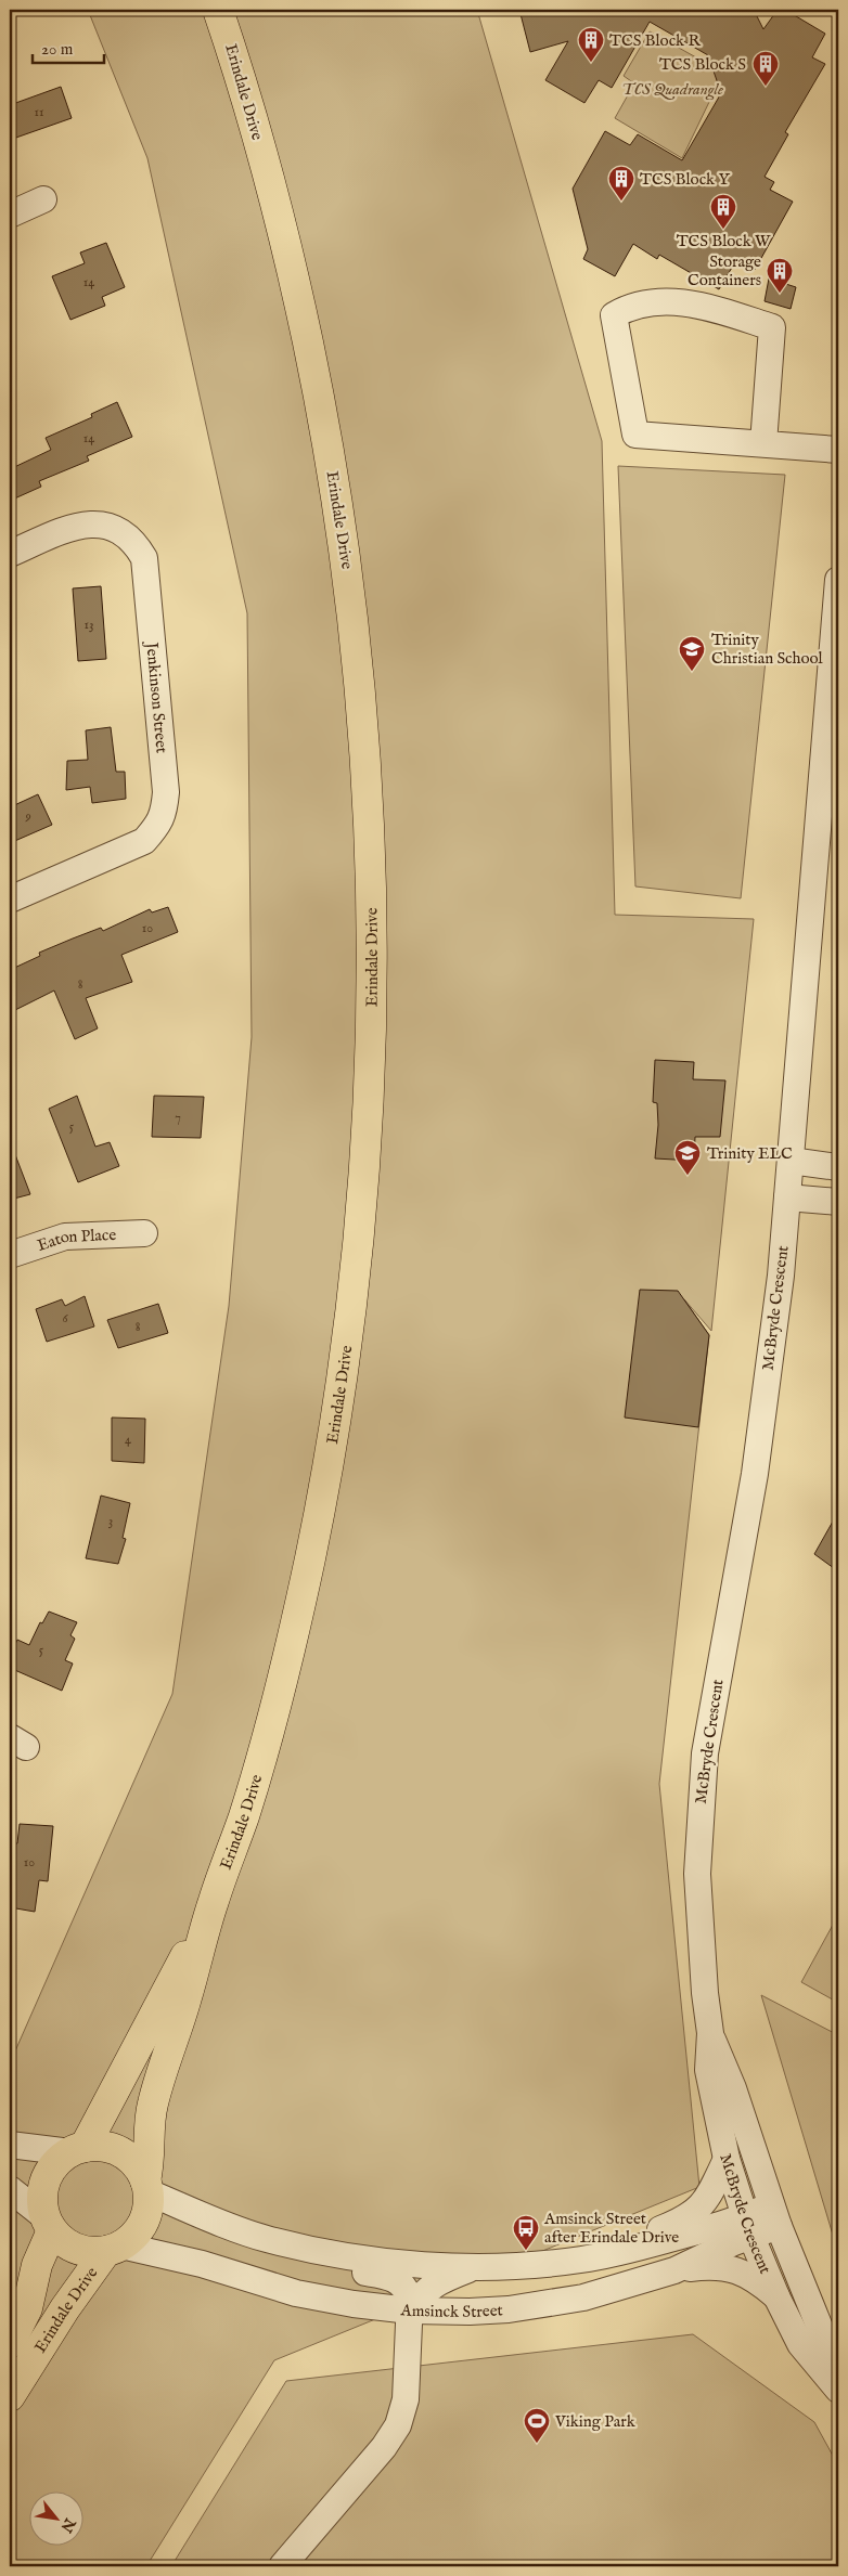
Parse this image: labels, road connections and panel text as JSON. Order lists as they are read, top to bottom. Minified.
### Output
{"streets":{"main road":["Erindale Drive"],"street":["Jenkinson Street","Eaton Place","McBryde Crescent","Amsinck Street"]},"crossings":[["Erindale Drive","Amsinck Street"],["McBryde Crescent","Amsinck Street"]],"parks":["TCS Quadrangle"],"places":{"building":["TCS Block R","TCS Block S","TCS Block Y","TCS Block W","Storage Containers"],"school or university":["Trinity Christian School","Trinity ELC"],"bus stop":["Amsinck Street after Erindale Drive"],"sports":["Viking Park"]},"house_numbers":["11","14","14","13","9","10","8","7","5","6","8","4","3","5","10"],"scale_bar":"20 m","north":"bottom right"}
